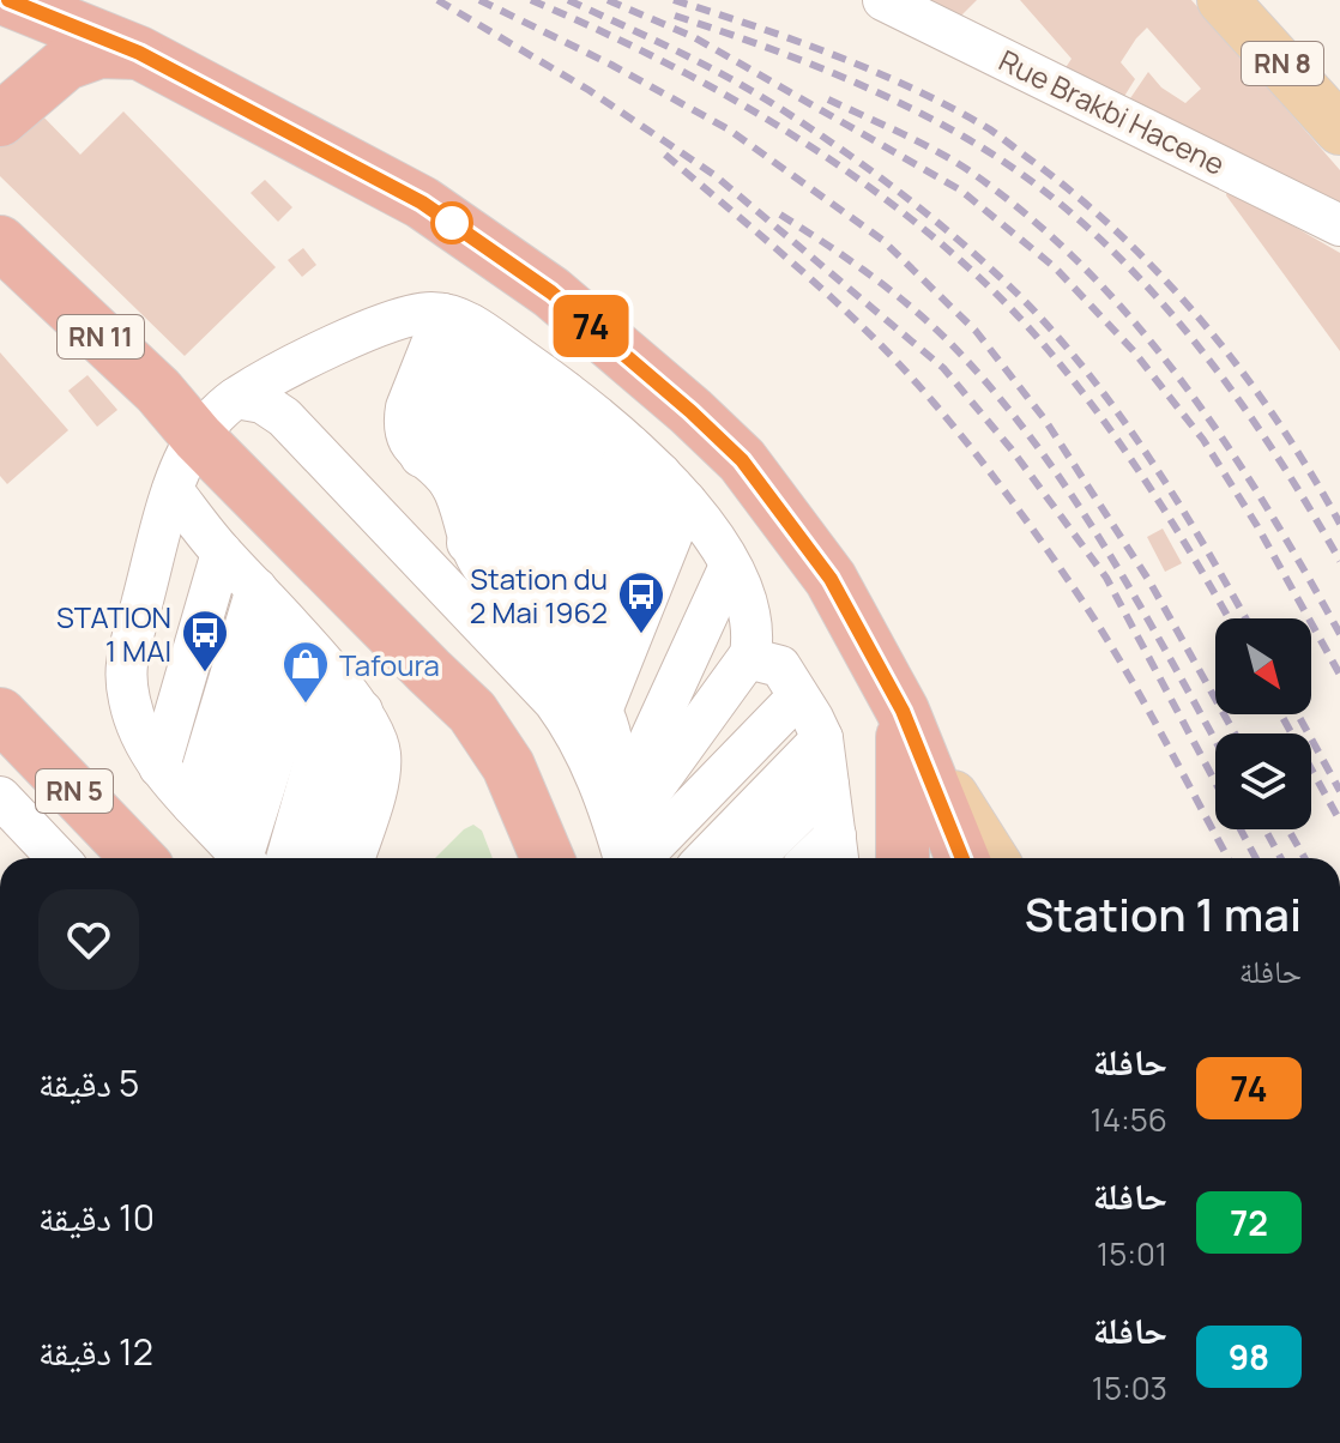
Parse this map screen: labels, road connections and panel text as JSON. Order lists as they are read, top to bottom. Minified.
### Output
{"streets":{"highway":["RN 11","RN 5"],"main road":["RN 8"],"street":["Rue Brakbi Hacene"]},"places":{"bus stop":["Station du 2 Mai 1962","STATION 1 MAI"],"shop":["Tafoura"]},"lines":["bus line 74"],"north":"bottom right","page":{"on_map":"74","heading":["Station 1 mai","حافلة"],"list":[{"mark":"74","name":"حافلة","note":"14:56","value":"5 دقيقة"},{"mark":"72","name":"حافلة","note":"15:01","value":"10 دقيقة"},{"mark":"98","name":"حافلة","note":"15:03","value":"12 دقيقة"}]}}
